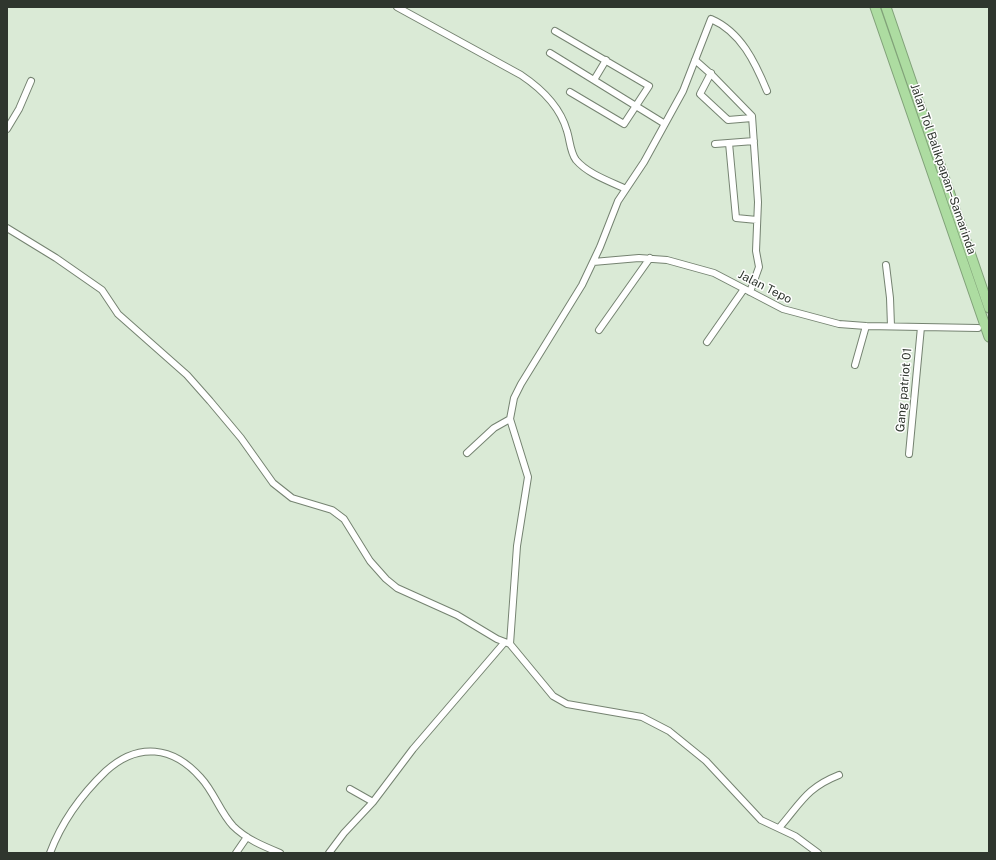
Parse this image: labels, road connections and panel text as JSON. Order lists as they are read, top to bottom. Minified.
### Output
{"streets":{"highway":["Jalan Tol Balikpapan–Samarinda"],"street":["Jalan Tepo","Gang patriot 01"]},"crossings":[["Jalan Tepo","Gang patriot 01"]]}
